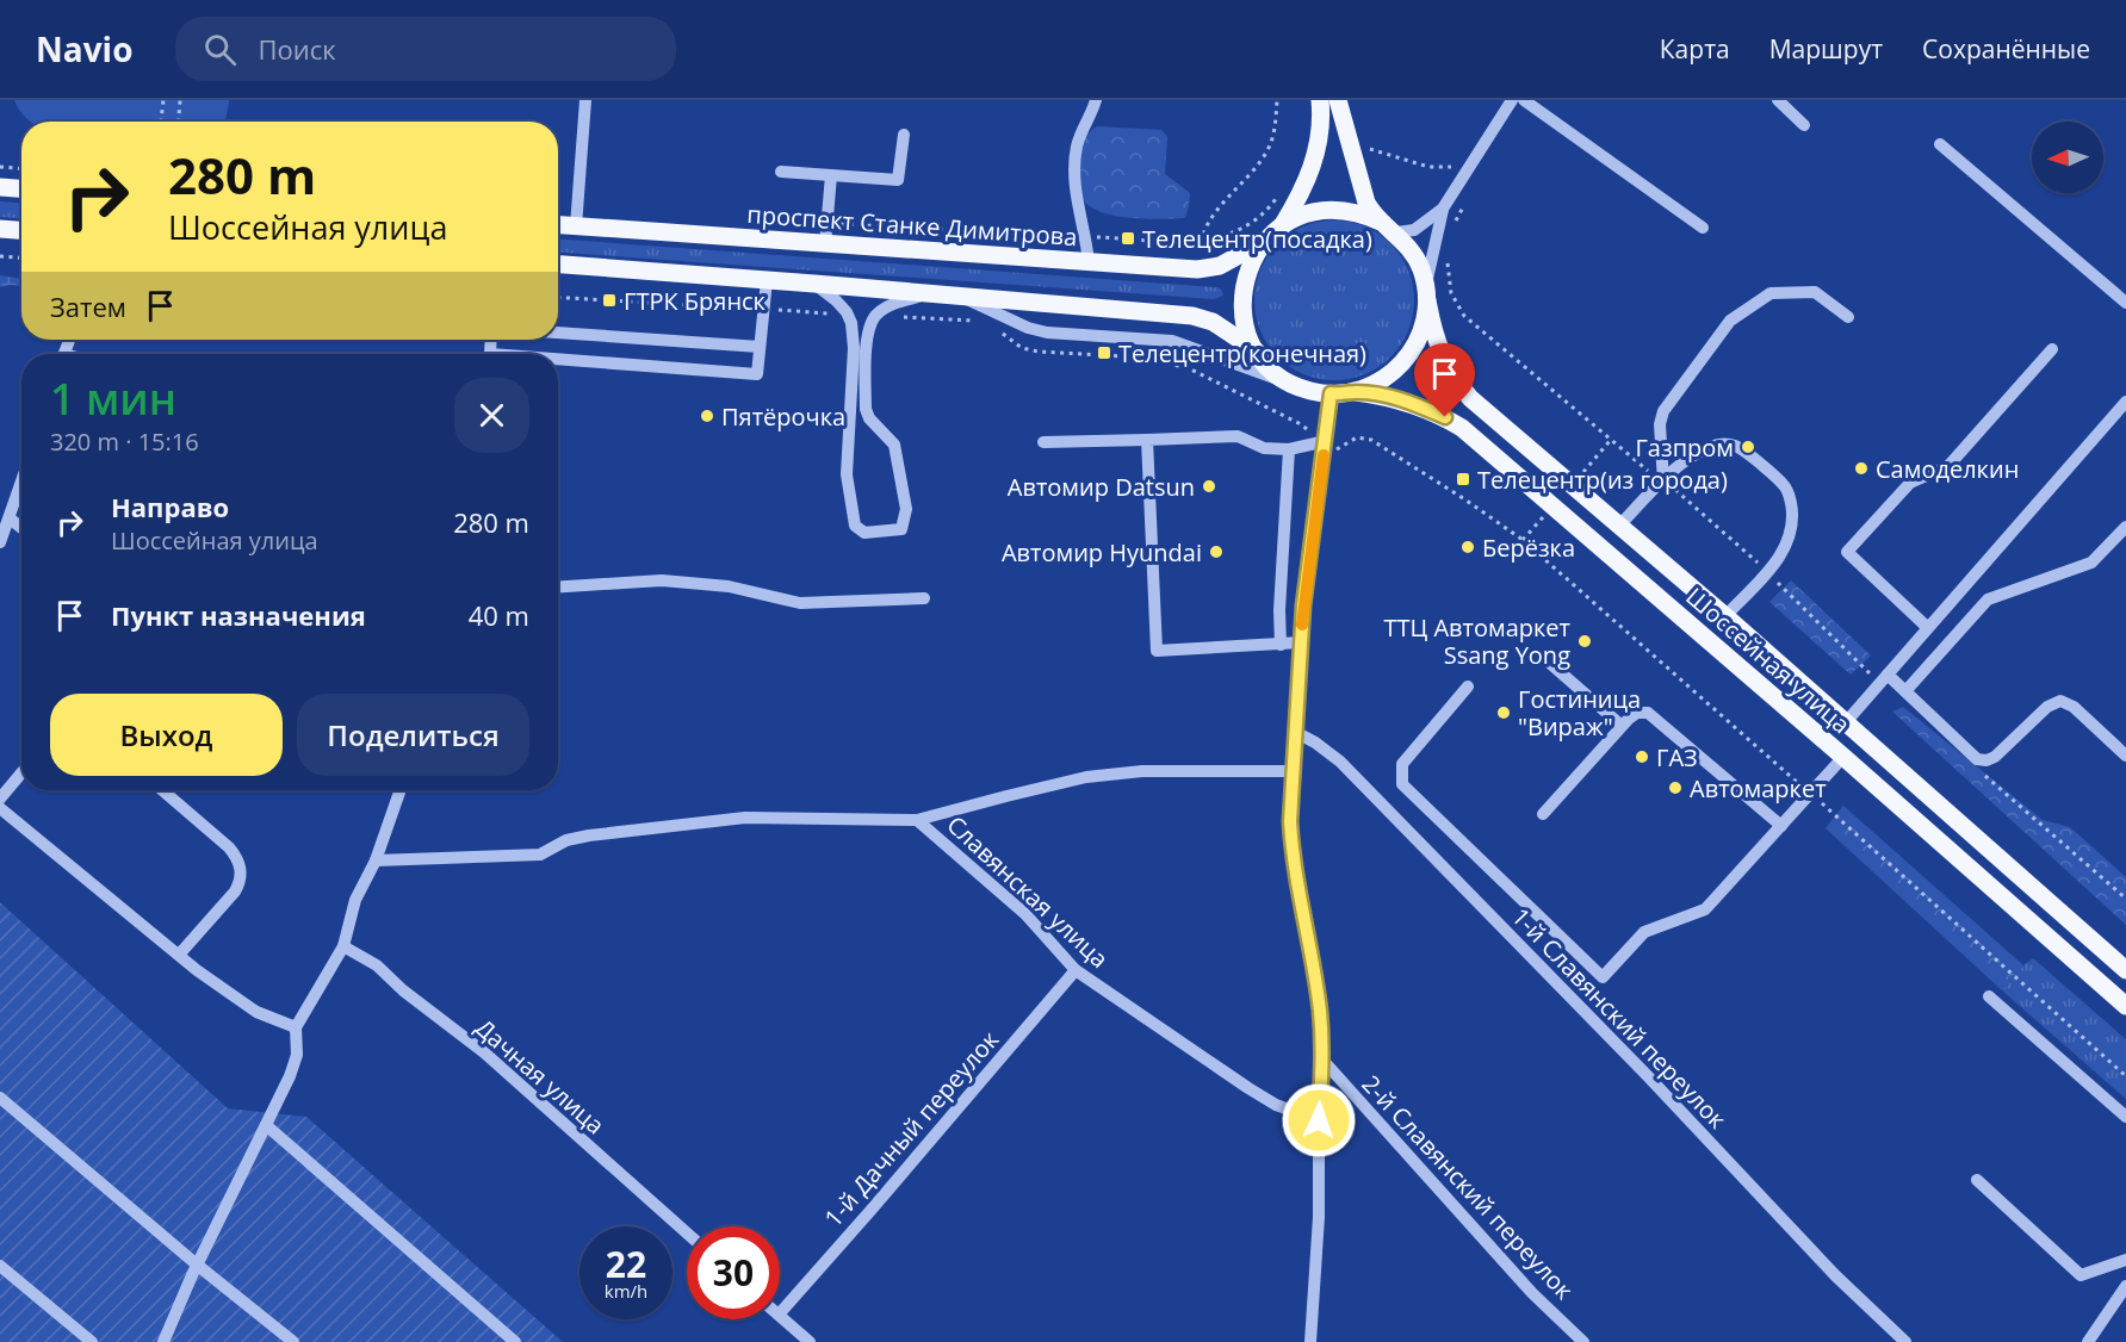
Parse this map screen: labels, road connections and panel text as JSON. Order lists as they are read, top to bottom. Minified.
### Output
{"streets":{"main road":["проспект Станке Димитрова","Шоссейная улица"],"street":["Славянская улица","1-й Славянский переулок","Дачная улица","1-й Дачный переулок","2-й Славянский переулок"]},"crossings":[["проспект Станке Димитрова","Шоссейная улица"],["Славянская улица","1-й Дачный переулок"]],"places":{"transit":["Телецентр(посадка)","ГТРК Брянск","Телецентр(конечная)","Телецентр(из города)"],"other":["Пятёрочка","Газпром","Самоделкин","Автомир Datsun","Берёзка","Автомир Hyundai","ТТЦ Автомаркет Ssang Yong","Гостиница \"Вираж\"","ГАЗ","Автомаркет"]},"north":"left","page":{"header":"Navio","search":"Поиск","nav":["Карта","Маршрут","Сохранённые"],"turn":["280 m","Шоссейная улица"],"then":"Затем","heading":["1 мин","320 m · 15:16"],"list":[{"name":"Направо","note":"Шоссейная улица","value":"280 m"},{"name":"Пункт назначения","value":"40 m"}],"buttons":["Выход","Поделиться"],"speed":"22 km/h","limit":"30"}}
